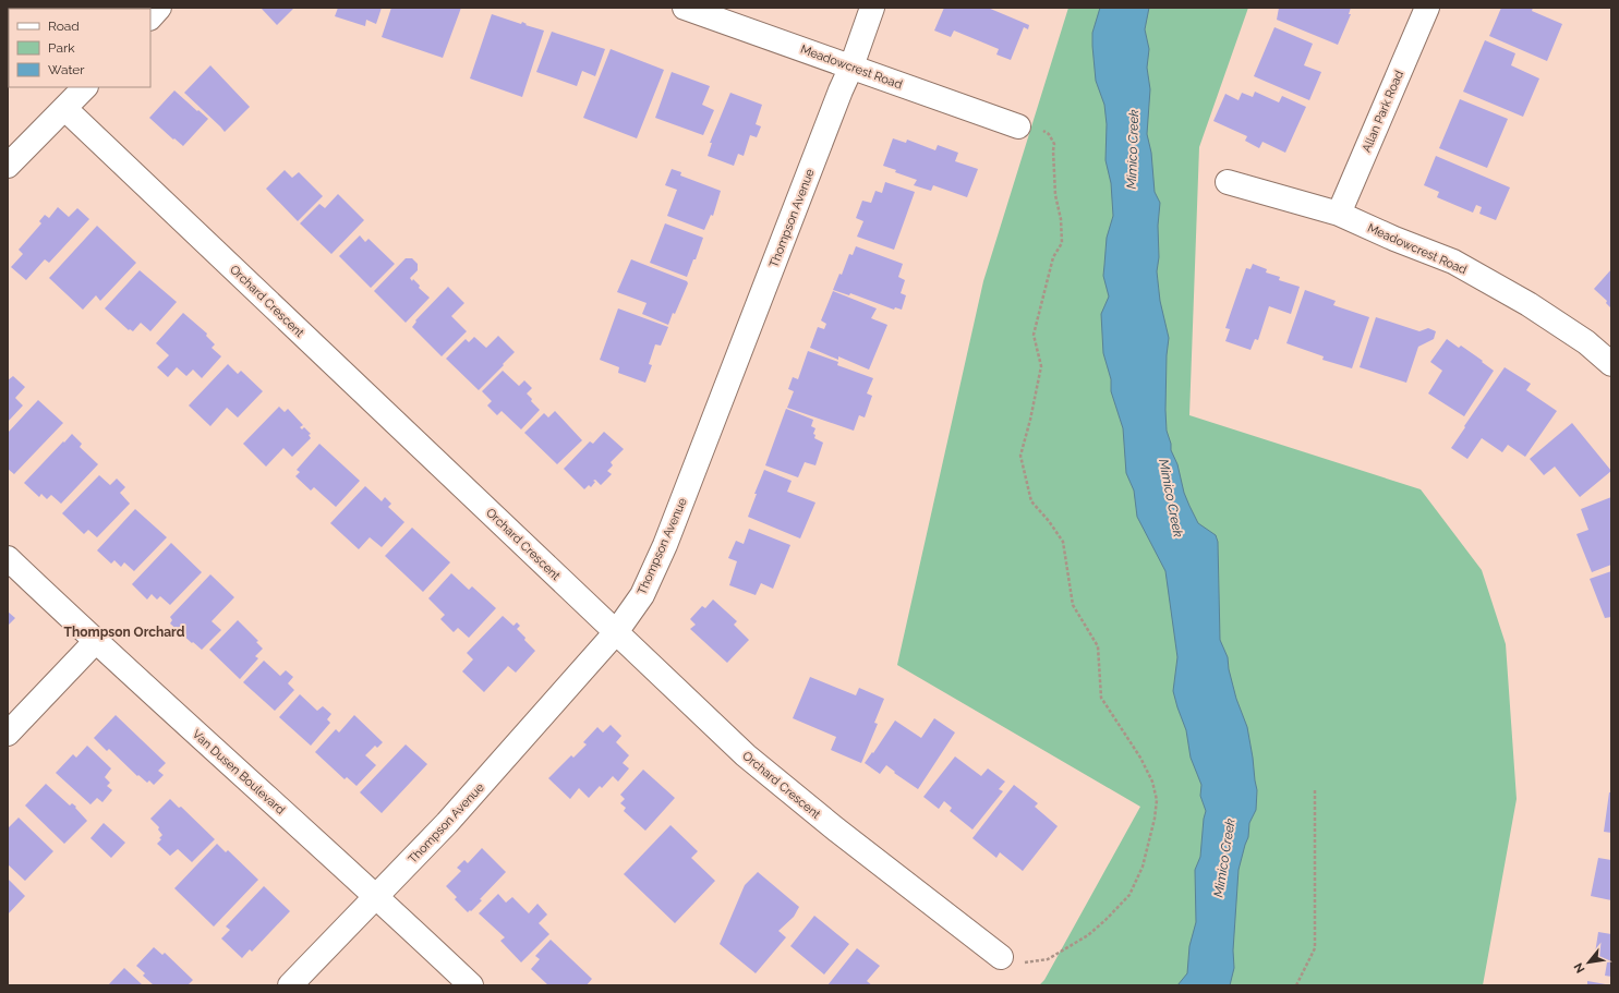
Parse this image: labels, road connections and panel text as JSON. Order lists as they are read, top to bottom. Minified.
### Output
{"streets":{"street":["Meadowcrest Road","Allan Park Road","Thompson Avenue","Orchard Crescent","Van Dusen Boulevard"]},"crossings":[["Meadowcrest Road","Allan Park Road"],["Meadowcrest Road","Thompson Avenue"],["Thompson Avenue","Orchard Crescent"],["Thompson Avenue","Van Dusen Boulevard"]],"districts":["Thompson Orchard"],"water":["Mimico Creek"],"legend":["Road","Park","Water"],"north":"bottom left"}
